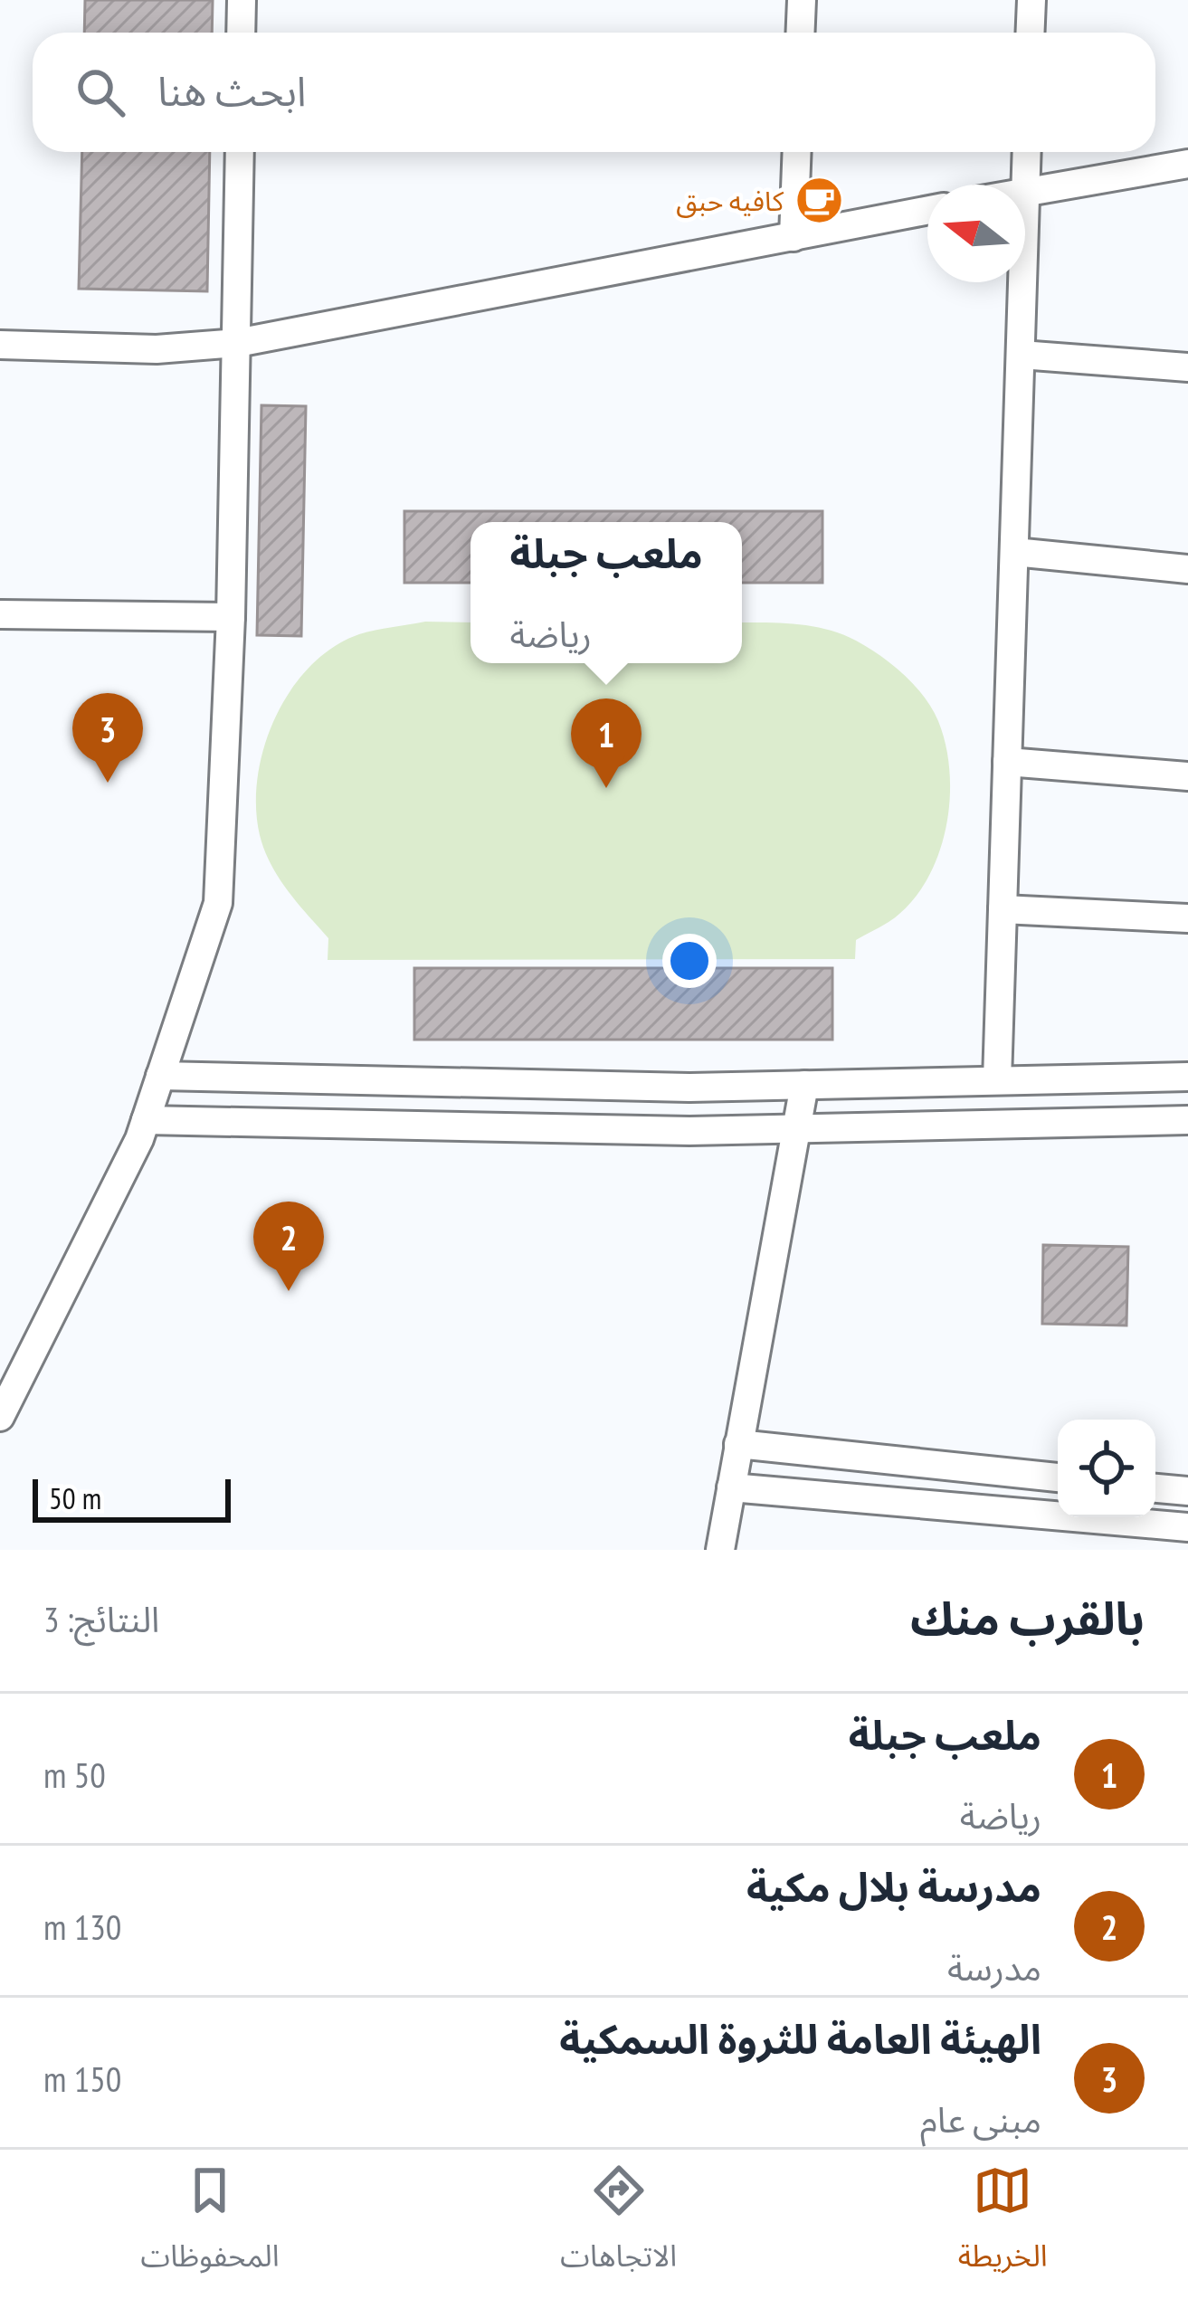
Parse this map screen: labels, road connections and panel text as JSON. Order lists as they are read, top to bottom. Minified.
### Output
{"places":{"cafe":["كافيه حبق"]},"scale_bar":"50 m","north":"left","page":{"search":"ابحث هنا","popup":["ملعب جبلة","رياضة"],"pins":["3","1","2"],"scale":"50 m","heading":["بالقرب منك","النتائج: 3"],"list":[{"mark":"1","name":"ملعب جبلة","note":"رياضة","value":"50 m"},{"mark":"2","name":"مدرسة بلال مكية","note":"مدرسة","value":"130 m"},{"mark":"3","name":"الهيئة العامة للثروة السمكية","note":"مبنى عام","value":"150 m"}],"nav":["الخريطة","الاتجاهات","المحفوظات"]}}
